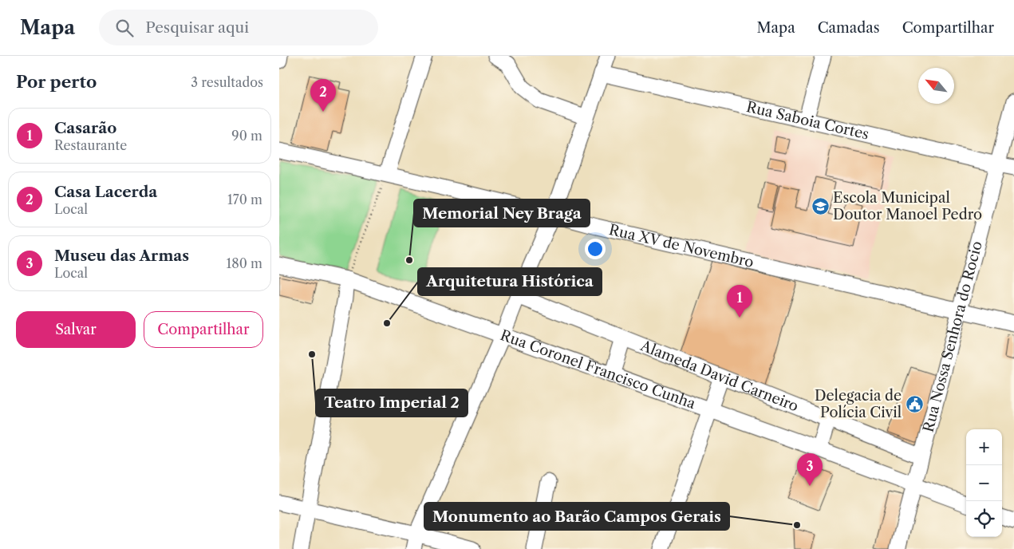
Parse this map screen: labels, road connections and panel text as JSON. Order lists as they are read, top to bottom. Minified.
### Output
{"streets":{"street":["Rua Saboia Cortes","Rua XV de Novembro","Rua Nossa Senhora do Rocio","Rua Coronel Francisco Cunha","Alameda David Carneiro"]},"crossings":[["Rua Saboia Cortes","Rua Nossa Senhora do Rocio"],["Rua XV de Novembro","Rua Nossa Senhora do Rocio"],["Rua Nossa Senhora do Rocio","Rua Coronel Francisco Cunha"],["Rua Nossa Senhora do Rocio","Alameda David Carneiro"]],"places":{"school or university":["Escola Municipal Doutor Manoel Pedro"],"other":["Memorial Ney Braga","Arquitetura Histórica","Teatro Imperial 2","Monumento ao Barão Campos Gerais"],"public building":["Delegacia de Polícia Civil"]},"north":"top left","page":{"header":"Mapa","search":"Pesquisar aqui","nav":["Mapa","Camadas","Compartilhar"],"heading":["Por perto","3 resultados"],"pins":["2","1","3"],"list":[{"mark":"1","name":"Casarão","note":"Restaurante","value":"90 m"},{"mark":"2","name":"Casa Lacerda","note":"Local","value":"170 m"},{"mark":"3","name":"Museu das Armas","note":"Local","value":"180 m"}],"buttons":["Salvar","Compartilhar"],"map_buttons":["+","−"]}}
